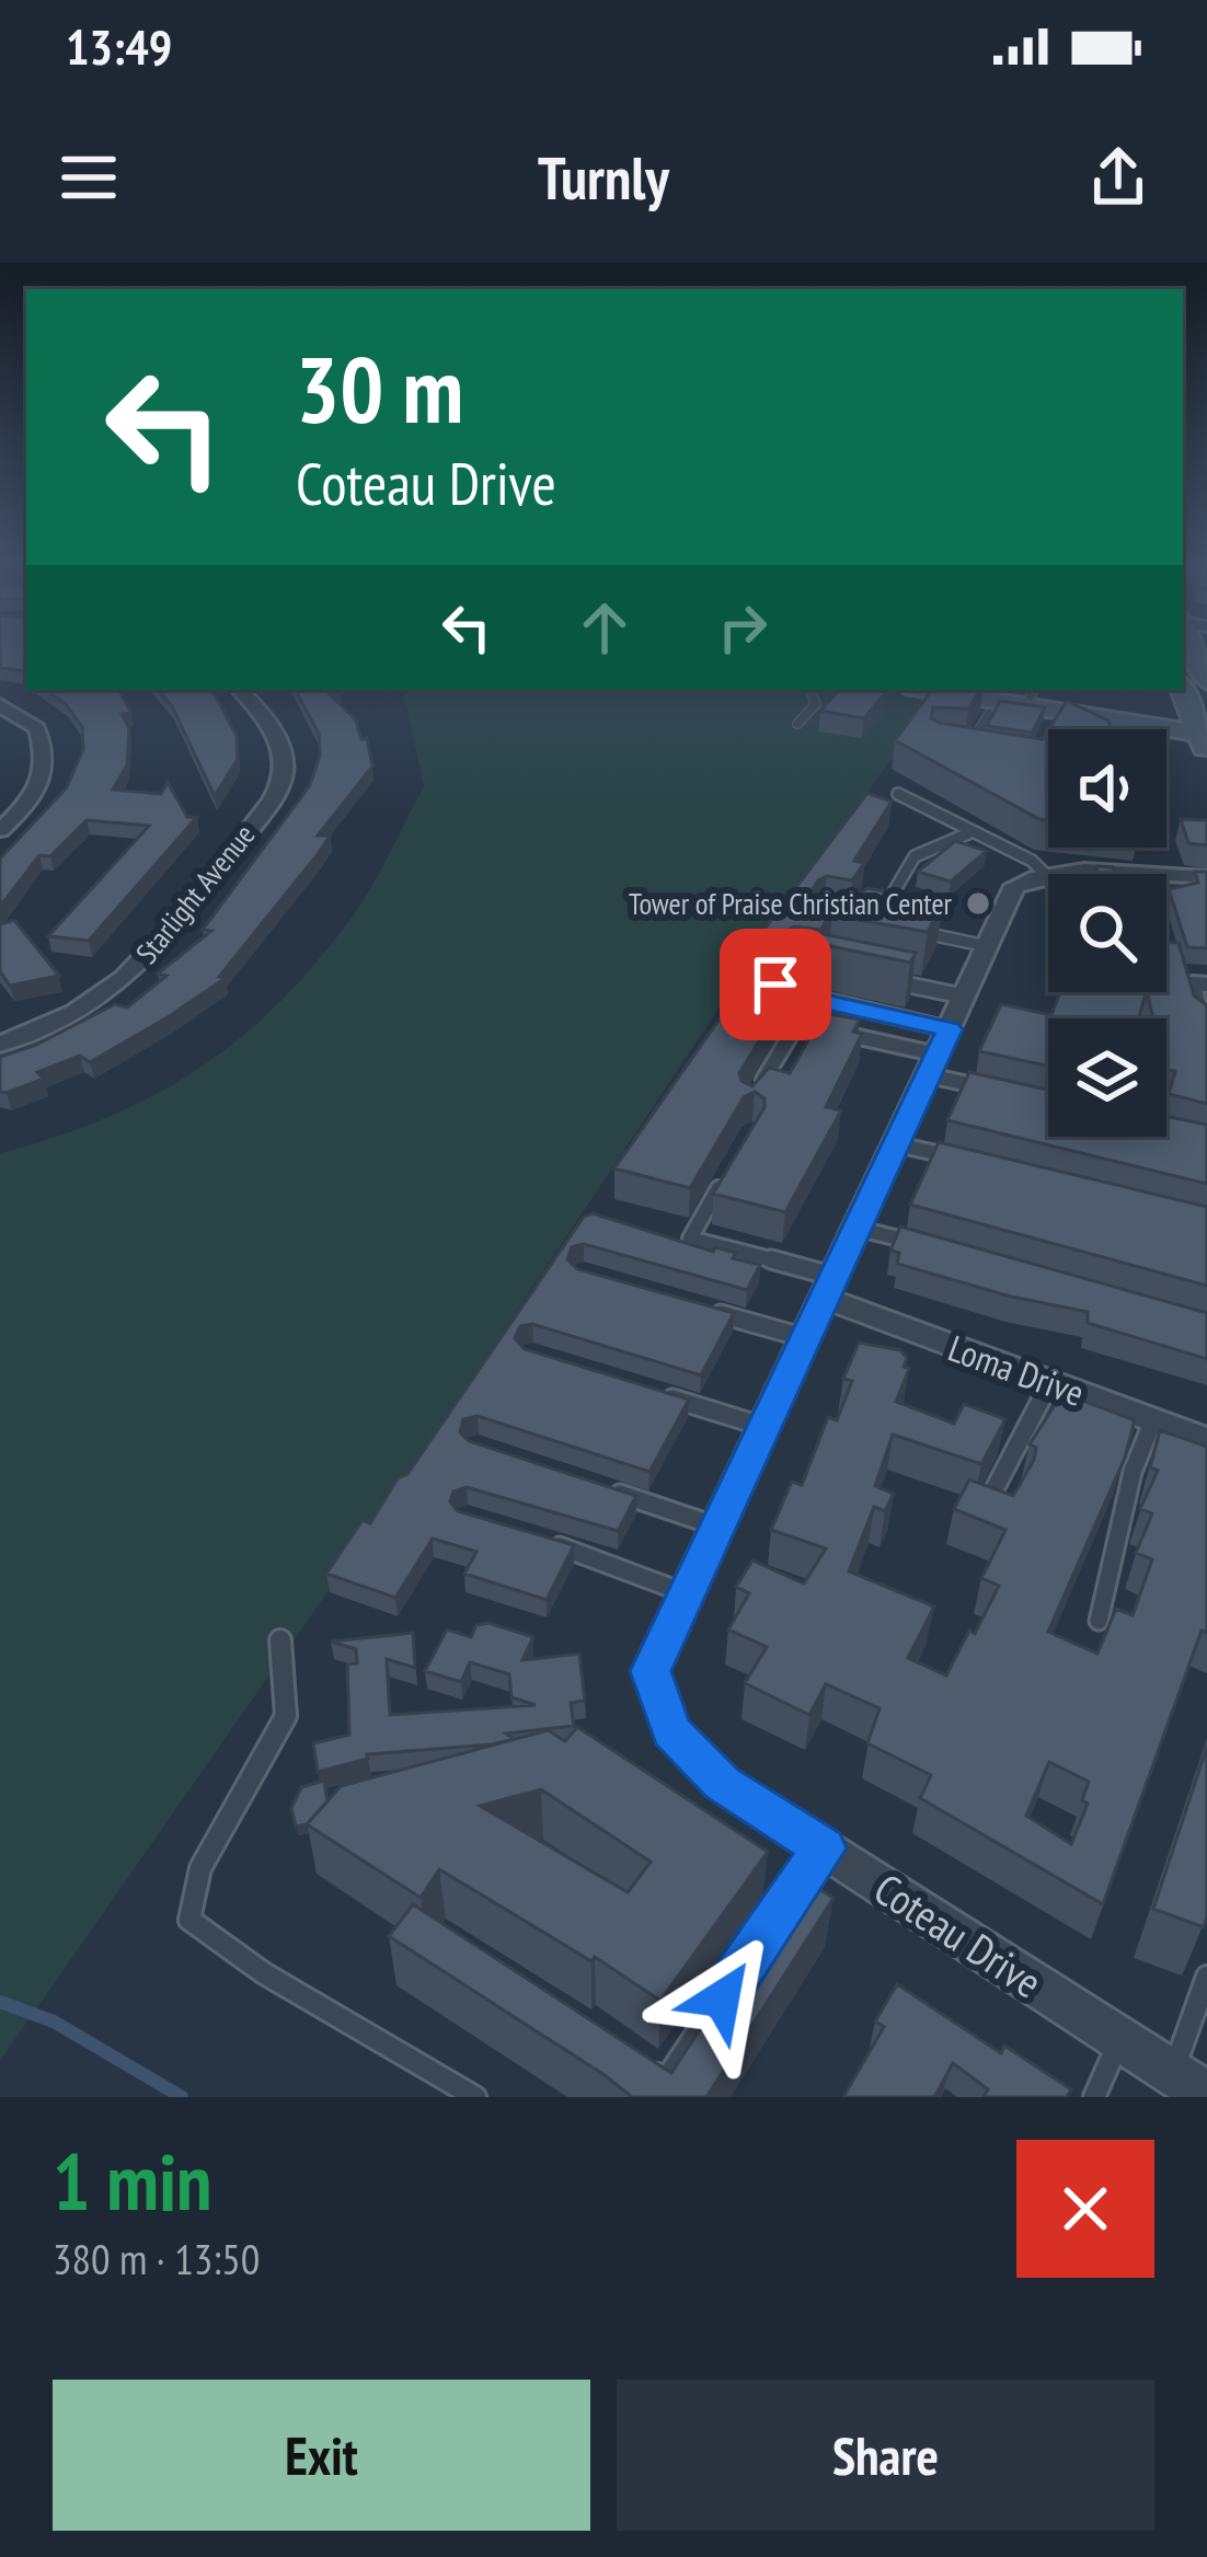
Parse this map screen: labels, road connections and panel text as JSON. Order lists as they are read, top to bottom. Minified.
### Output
{"streets":{"street":["Starlight Avenue","Loma Drive","Coteau Drive"]},"crossings":[["Loma Drive","Coteau Drive"]],"places":["Tower of Praise Christian Center"],"page":{"status":"13:49","header":"Turnly","turn":["30 m","Coteau Drive"],"heading":["1 min","380 m · 13:50"],"buttons":["Exit","Share"]}}
